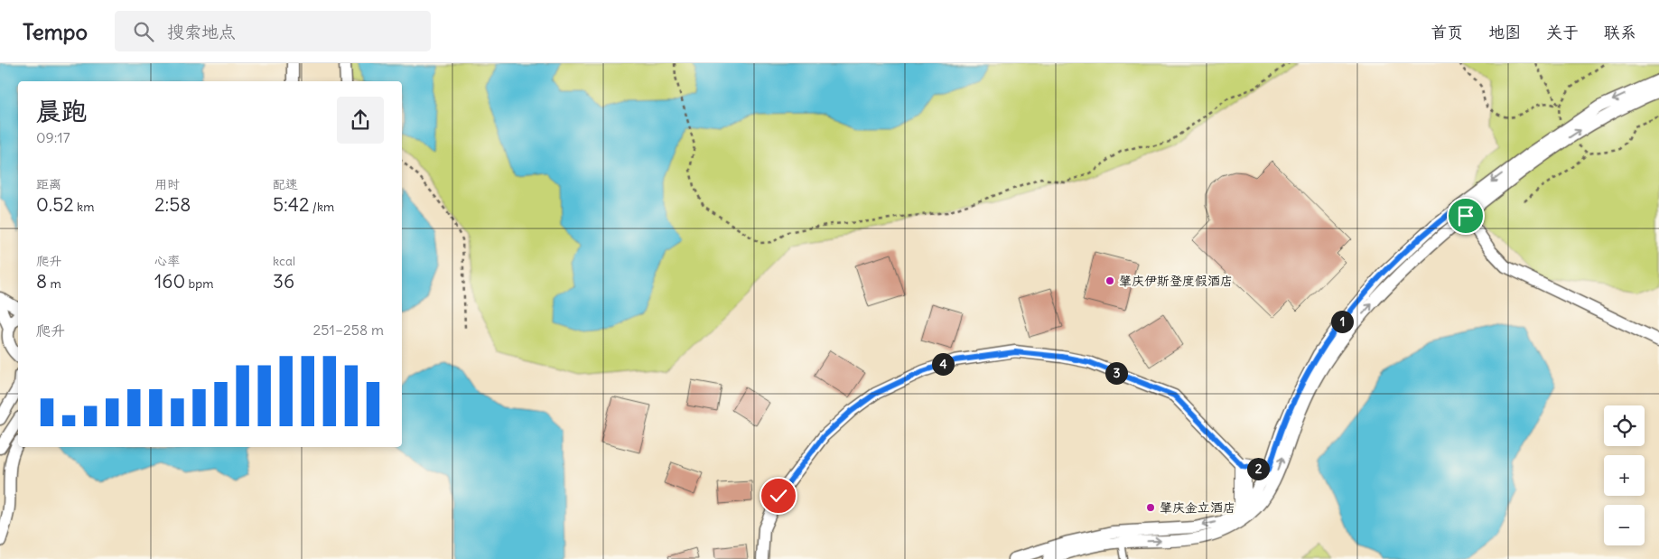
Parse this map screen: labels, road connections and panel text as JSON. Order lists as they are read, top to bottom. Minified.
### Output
{"places":["肇庆伊斯登度假酒店","肇庆金立酒店"],"page":{"header":"Tempo","search":"搜索地点","nav":["首页","地图","关于","联系"],"heading":["晨跑","09:17"],"stats":[["距离","0.52 km"],["用时","2:58"],["配速","5:42 /km"],["爬升","8 m"],["心率","160 bpm"],["kcal","36"]],"pins":["1","4","3","2"],"chart":["爬升","251–258 m"],"map_buttons":["+","−"]}}
